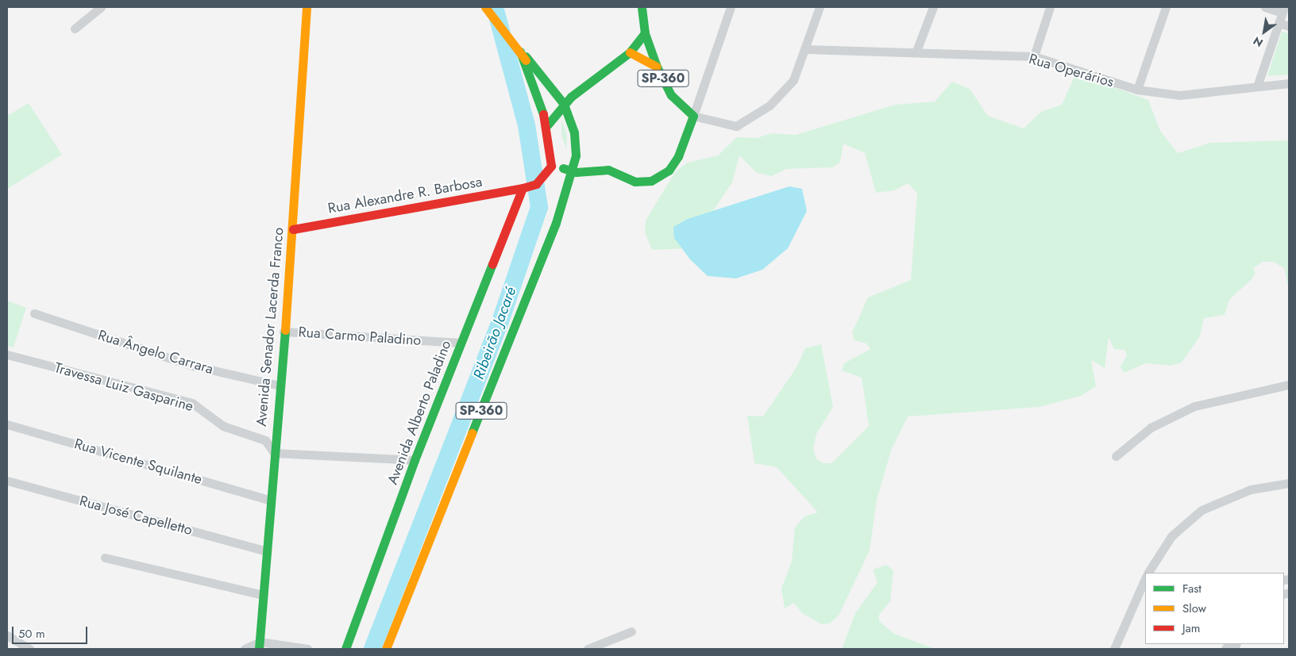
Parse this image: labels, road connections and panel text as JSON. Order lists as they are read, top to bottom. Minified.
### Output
{"streets":{"main road":["SP-360","Rua Alexandre R. Barbosa","Avenida Senador Lacerda Franco","Avenida Alberto Paladino"],"street":["Rua Operários","Rua Carmo Paladino","Rua Ângelo Carrara","Travessa Luiz Gasparine","Rua Vicente Squilante","Rua José Capelletto"]},"crossings":[["Rua Alexandre R. Barbosa","Avenida Senador Lacerda Franco"],["Rua Alexandre R. Barbosa","Avenida Alberto Paladino"],["Avenida Senador Lacerda Franco","Rua Carmo Paladino"],["Avenida Senador Lacerda Franco","Rua Ângelo Carrara"],["Avenida Senador Lacerda Franco","Travessa Luiz Gasparine"],["Avenida Senador Lacerda Franco","Rua Vicente Squilante"],["Avenida Senador Lacerda Franco","Rua José Capelletto"],["Rua Carmo Paladino","Avenida Alberto Paladino"]],"water":["Ribeirão Jacaré"],"legend":["Fast","Slow","Jam"],"scale_bar":"50 m","north":"bottom left"}
